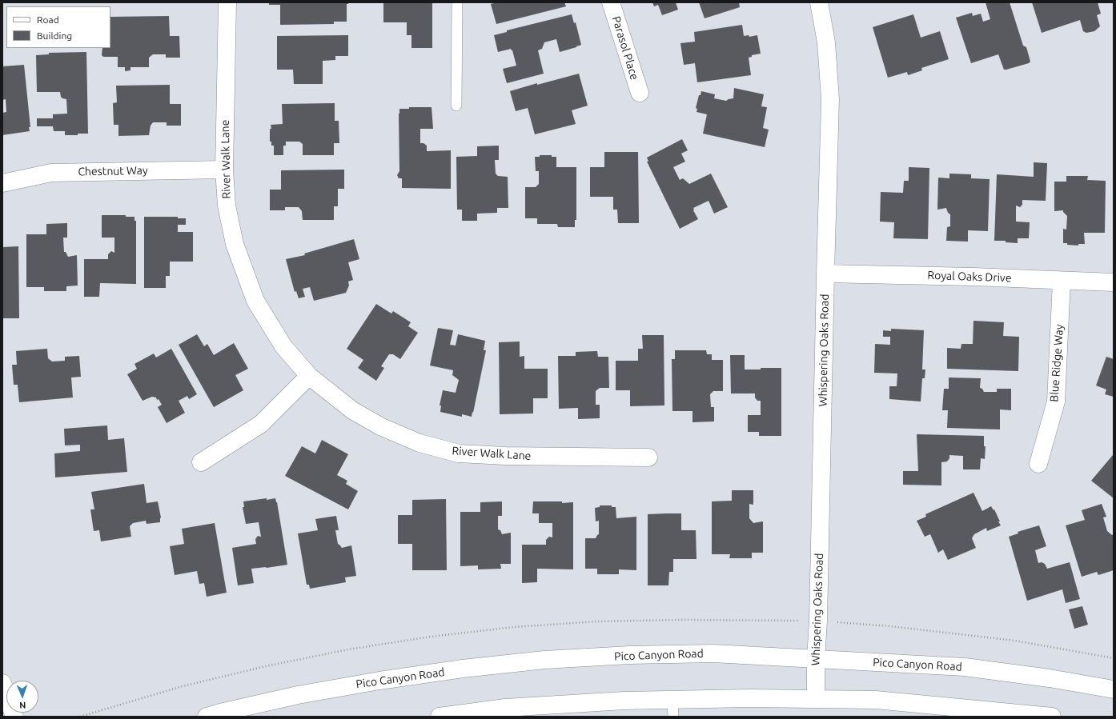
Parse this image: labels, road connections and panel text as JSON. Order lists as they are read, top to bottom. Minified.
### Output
{"streets":{"street":["Parasol Place","River Walk Lane","Chestnut Way","Royal Oaks Drive","Whispering Oaks Road","Blue Ridge Way","Pico Canyon Road"]},"crossings":[["River Walk Lane","Chestnut Way"],["Royal Oaks Drive","Whispering Oaks Road"],["Royal Oaks Drive","Blue Ridge Way"],["Whispering Oaks Road","Pico Canyon Road"]],"legend":["Road","Building"],"north":"bottom"}
